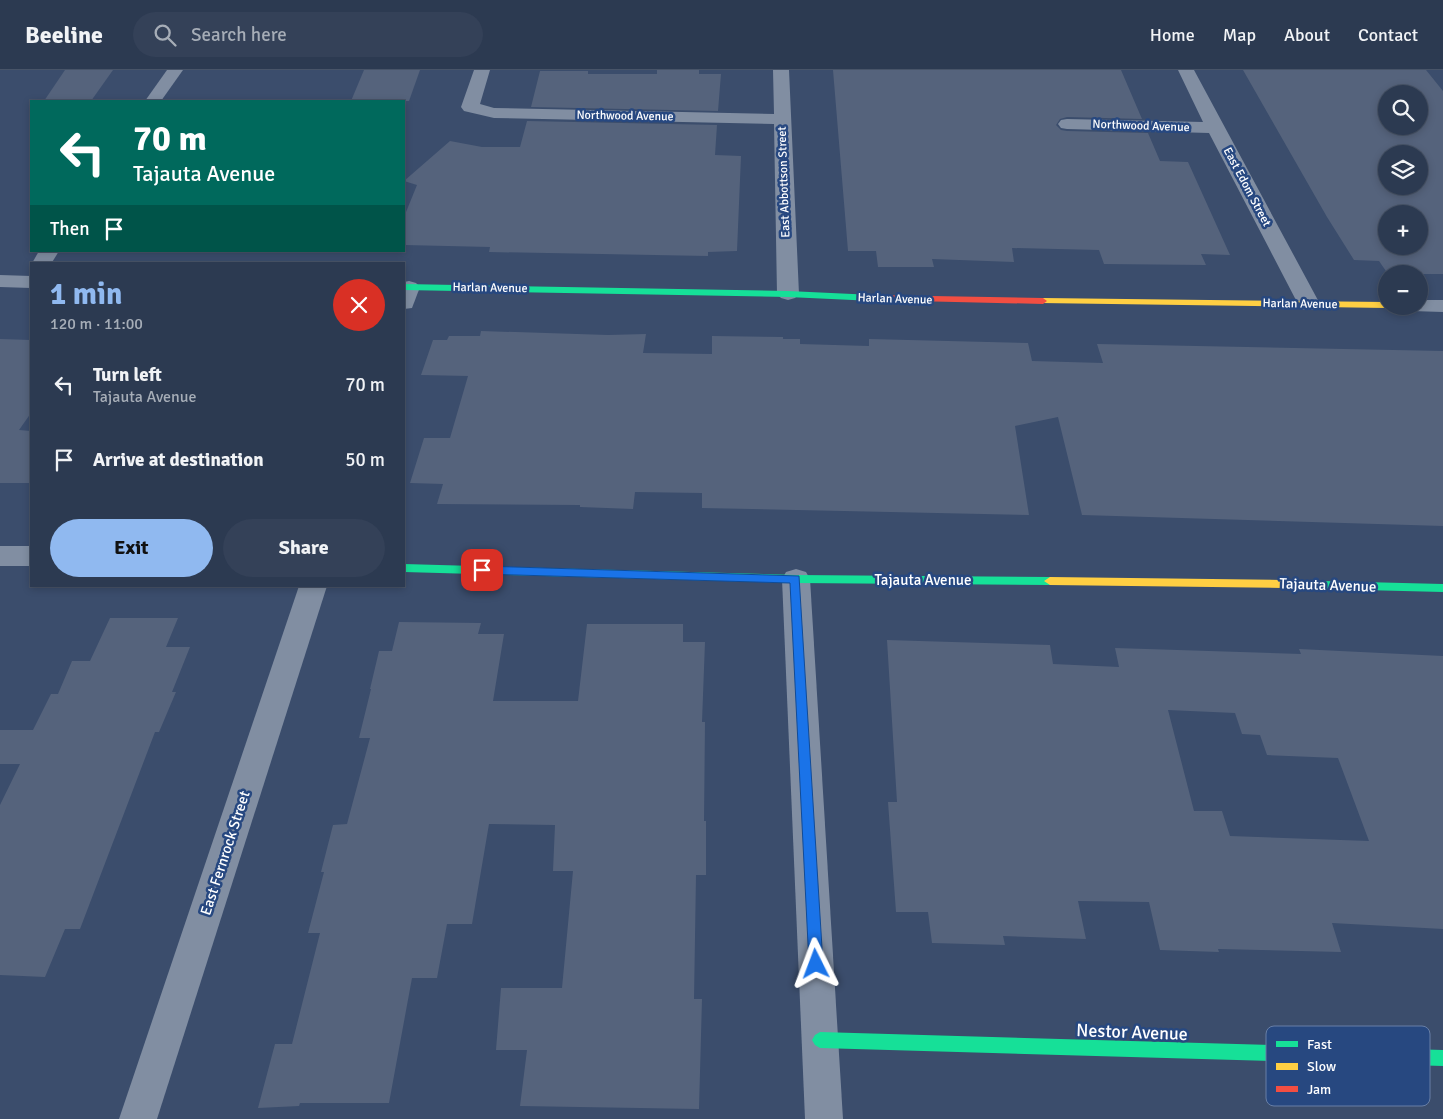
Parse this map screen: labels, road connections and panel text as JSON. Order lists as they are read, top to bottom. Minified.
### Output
{"streets":{"street":["Northwood Avenue","East Abbottson Street","East Edom Street","Harlan Avenue","Tajauta Avenue","East Fernrock Street","Nestor Avenue"]},"crossings":[["Northwood Avenue","East Abbottson Street"],["Northwood Avenue","East Edom Street"],["East Abbottson Street","Harlan Avenue"],["East Edom Street","Harlan Avenue"]],"legend":["Fast","Slow","Jam"],"page":{"header":"Beeline","search":"Search here","nav":["Home","Map","About","Contact"],"map_buttons":["+","−"],"turn":["70 m","Tajauta Avenue"],"then":"Then","heading":["1 min","120 m · 11:00"],"list":[{"name":"Turn left","note":"Tajauta Avenue","value":"70 m"},{"name":"Arrive at destination","value":"50 m"}],"buttons":["Exit","Share"]}}
